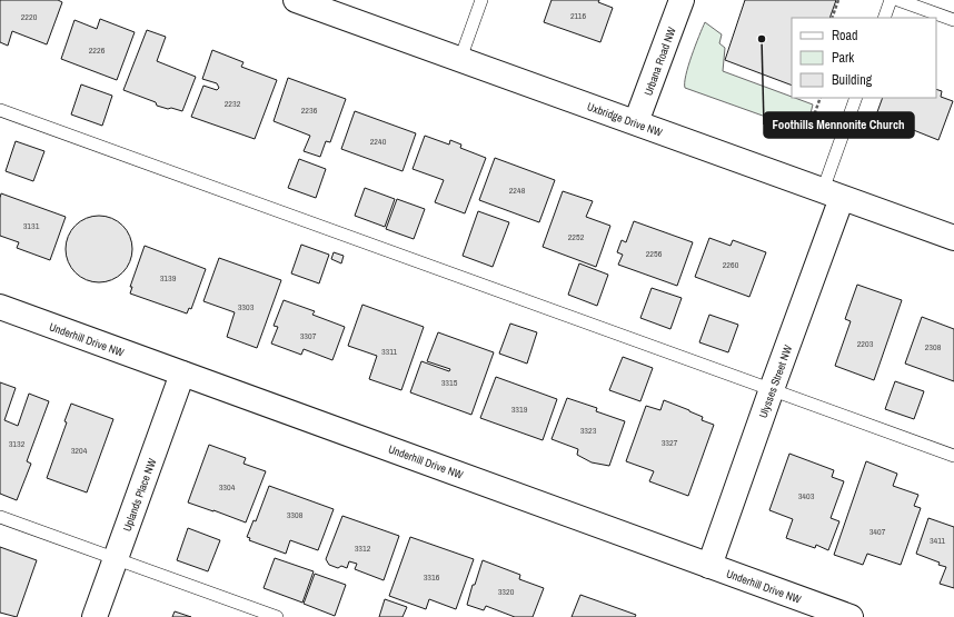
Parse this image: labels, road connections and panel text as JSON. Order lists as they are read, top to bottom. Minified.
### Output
{"streets":{"street":["Urbana Road NW","Uxbridge Drive NW","Underhill Drive NW","Ulysses Street NW","Uplands Place NW"]},"crossings":[["Urbana Road NW","Uxbridge Drive NW"],["Uxbridge Drive NW","Ulysses Street NW"],["Underhill Drive NW","Ulysses Street NW"],["Underhill Drive NW","Uplands Place NW"]],"places":["Foothills Mennonite Church"],"house_numbers":["2116","2220","2226","2232","2236","2240","2248","3131","2252","2256","2260","3139","3303","3307","2203","2308","3311","3315","3319","3323","3327","3132","3204","3304","3403","3308","3407","3411","3312","3316","3320"],"legend":["Road","Park","Building"]}
